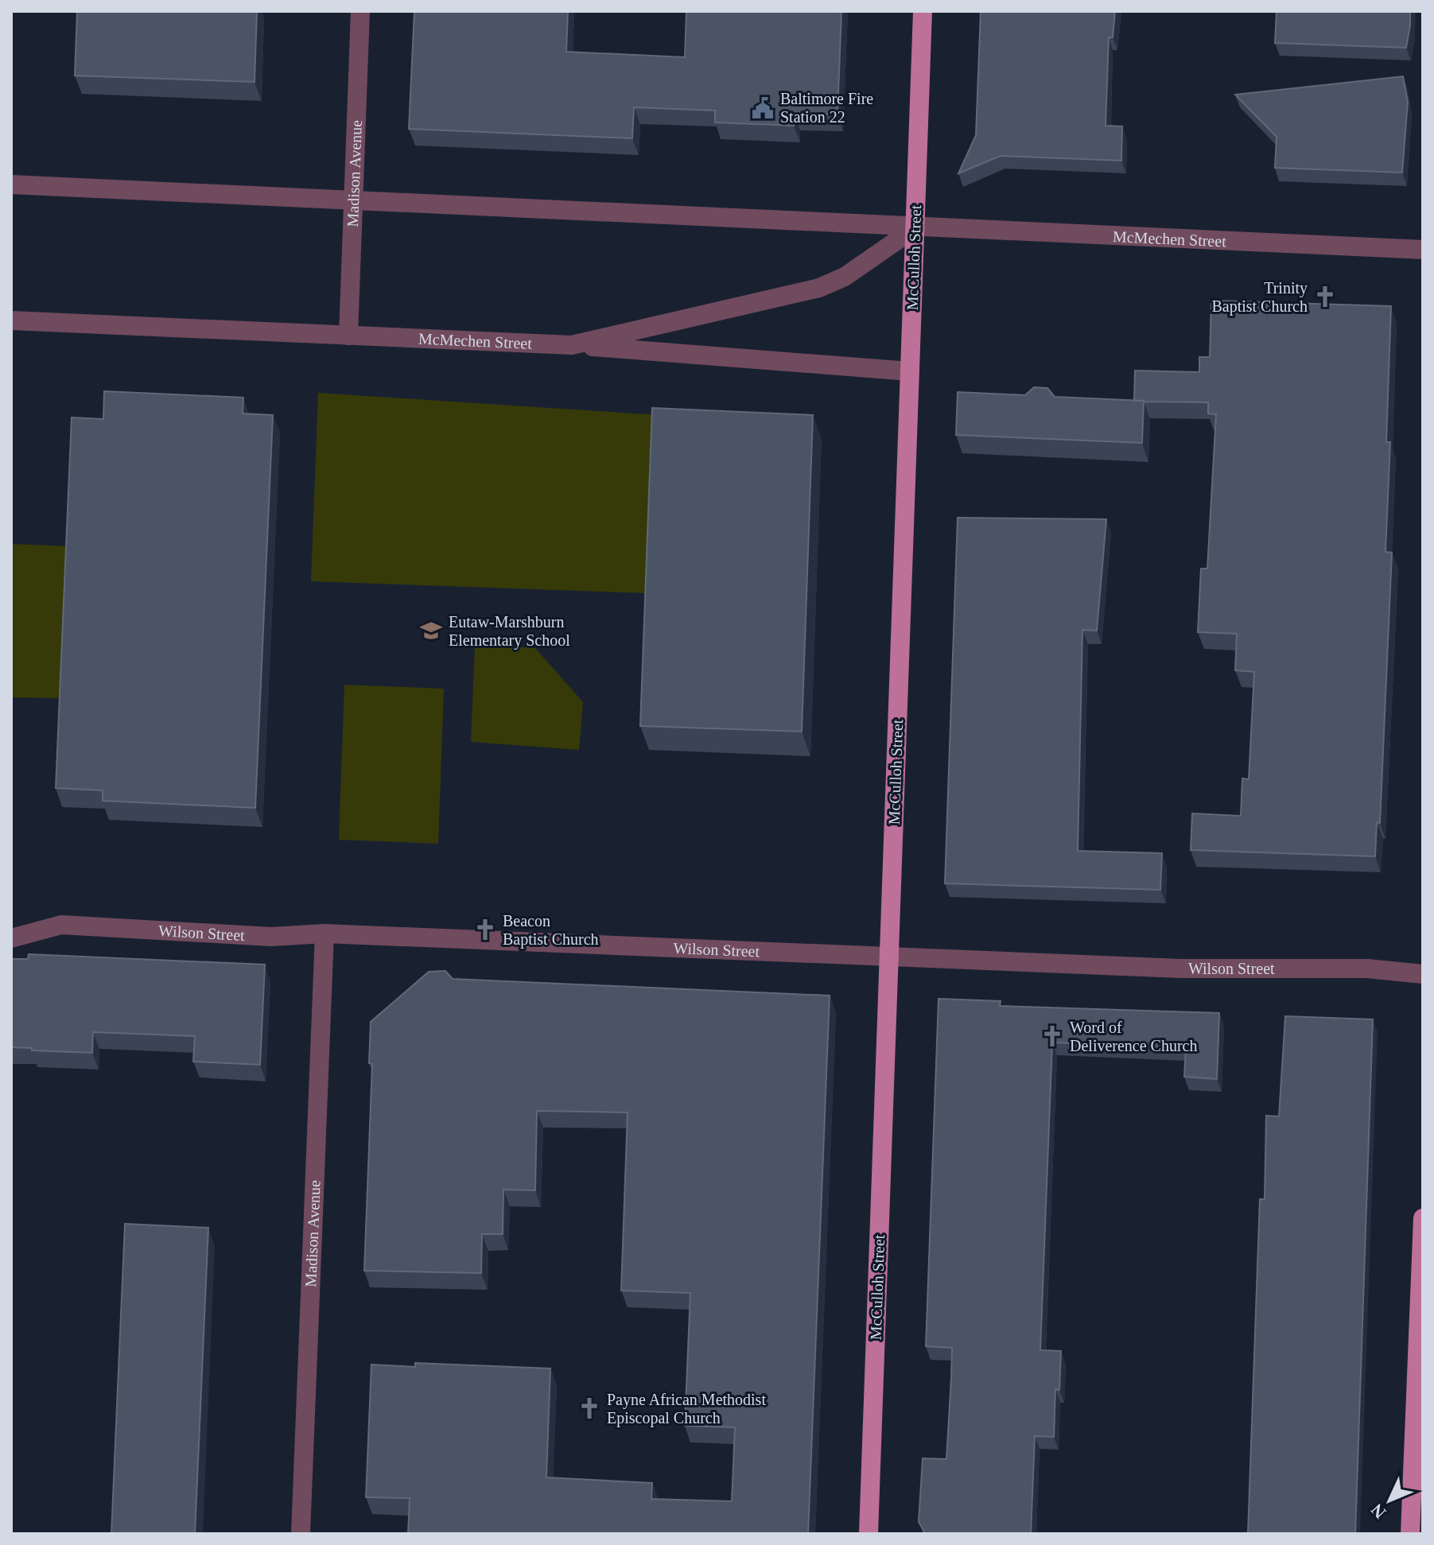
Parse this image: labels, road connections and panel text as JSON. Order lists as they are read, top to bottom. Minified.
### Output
{"streets":{"main road":["McCulloh Street"],"street":["Madison Avenue","McMechen Street","Wilson Street"]},"crossings":[["Madison Avenue","McMechen Street"],["Madison Avenue","Wilson Street"],["McMechen Street","McCulloh Street"],["McCulloh Street","Wilson Street"]],"places":{"public building":["Baltimore Fire Station 22"],"church":["Trinity Baptist Church","Beacon Baptist Church","Word of Deliverence Church","Payne African Methodist Episcopal Church"],"school or university":["Eutaw-Marshburn Elementary School"]},"north":"bottom left"}
